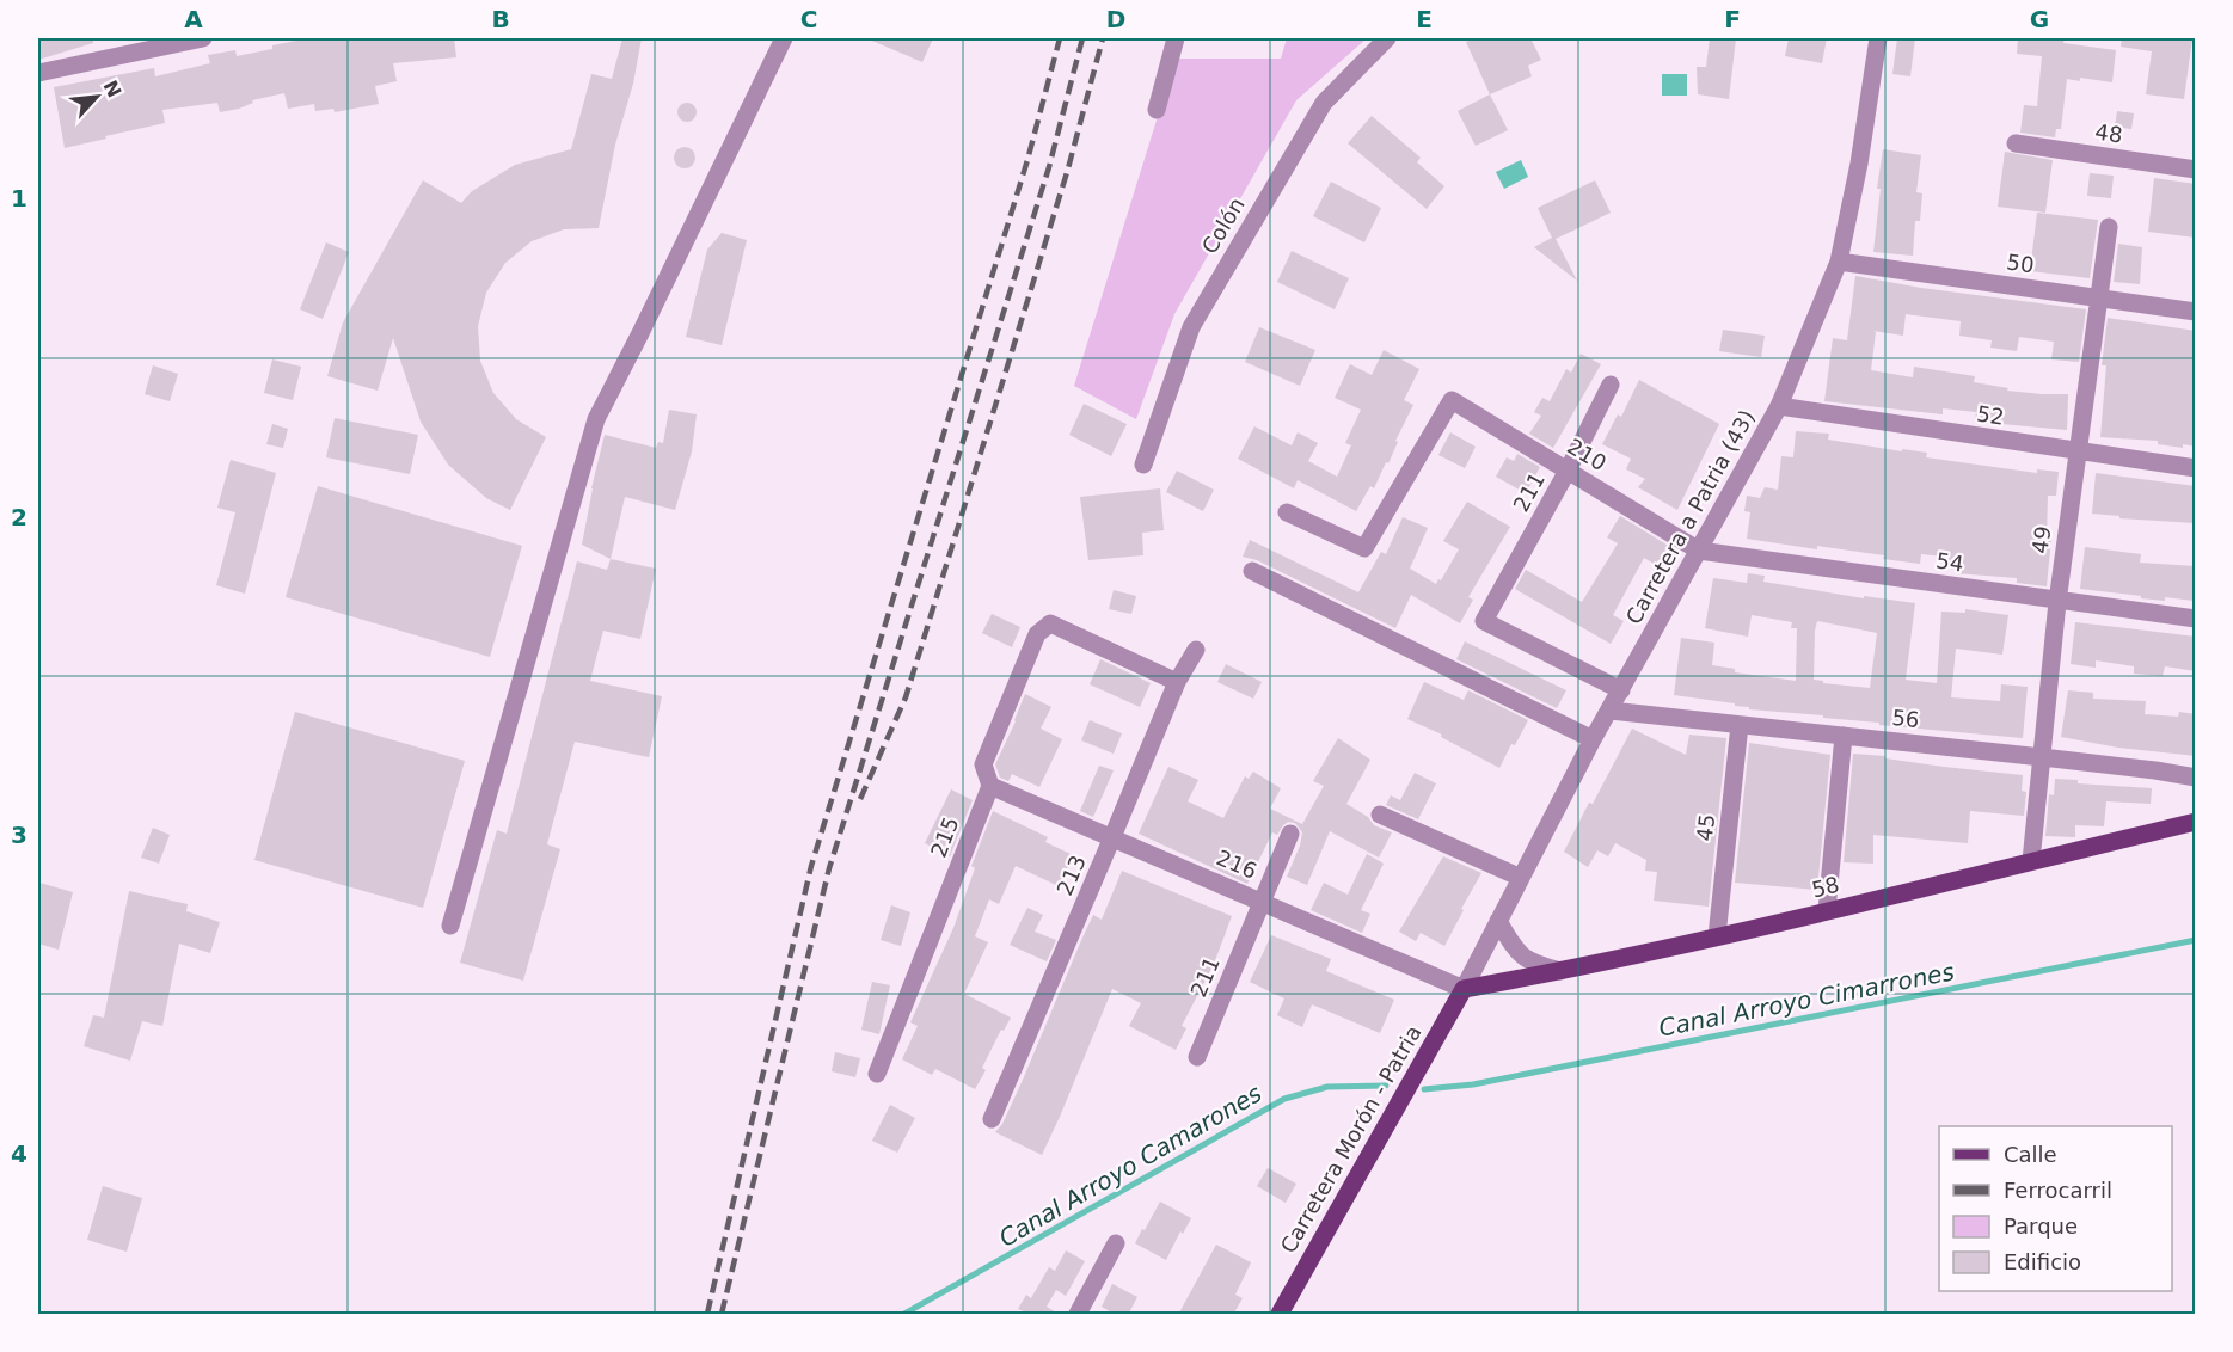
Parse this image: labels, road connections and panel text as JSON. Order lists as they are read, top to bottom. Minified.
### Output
{"streets":{"main road":["58","Carretera Morón - Patria"],"street":["48","Colón","50","52","210","211","Carretera a Patria (43)","49","54","56","45","215","216","213"]},"crossings":[["50","Carretera a Patria (43)"],["50","49"],["52","Carretera a Patria (43)"],["52","49"],["210","211"],["210","Carretera a Patria (43)"],["210","54"],["211","Carretera a Patria (43)"],["211","216"],["Carretera a Patria (43)","54"],["Carretera a Patria (43)","56"],["Carretera a Patria (43)","216"],["Carretera a Patria (43)","58"],["Carretera a Patria (43)","Carretera Morón - Patria"],["49","54"],["49","56"],["49","58"],["56","45"],["45","58"],["215","216"],["215","213"],["216","213"],["216","58"],["216","Carretera Morón - Patria"],["58","Carretera Morón - Patria"]],"water":["Canal Arroyo Cimarrones","Canal Arroyo Camarones"],"legend":["Calle","Ferrocarril","Parque","Edificio"],"north":"top right","grid":{"columns":["A","B","C","D","E","F","G"],"rows":["1","2","3","4"]}}
